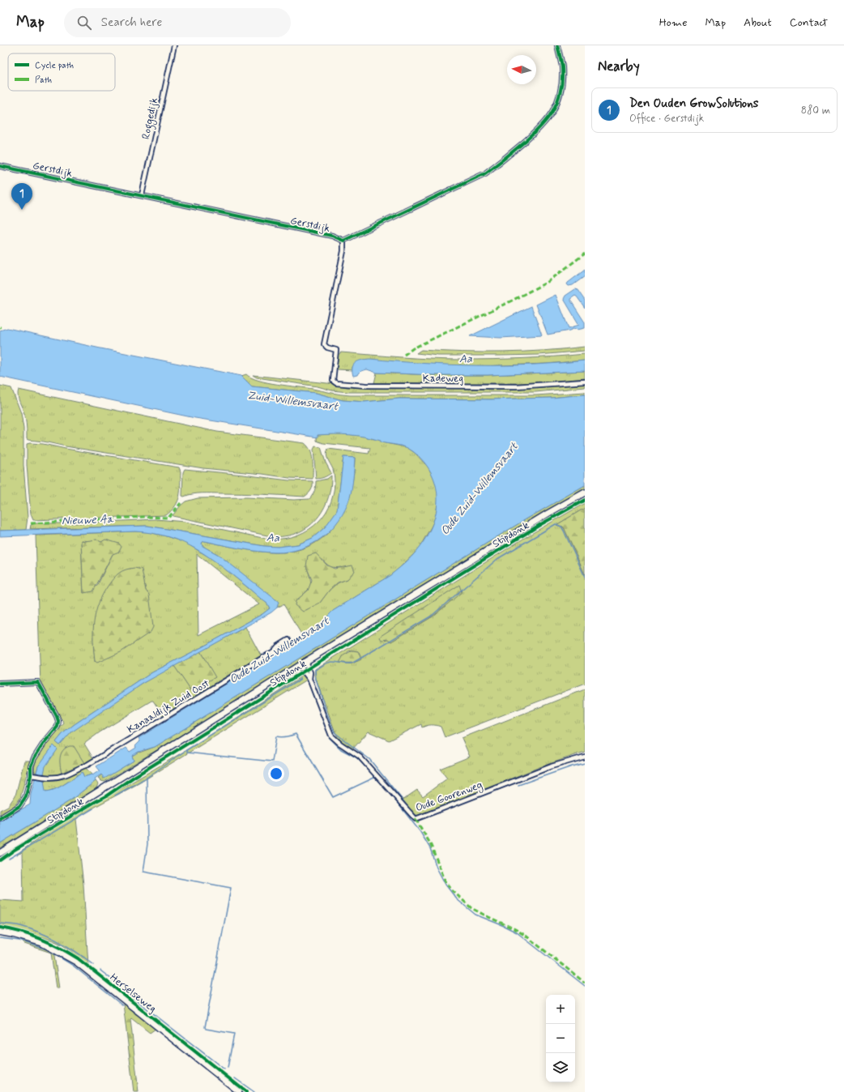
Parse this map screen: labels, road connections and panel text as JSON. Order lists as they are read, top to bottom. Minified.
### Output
{"streets":{"main road":["Stipdonk"],"street":["Roggedijk","Gerstdijk","Kadeweg","Kanaaldijk Zuid Oost","Oude Goorenweg","Herselseweg"]},"crossings":[["Roggedijk","Gerstdijk"],["Gerstdijk","Kadeweg"],["Stipdonk","Oude Goorenweg"]],"water":["Aa","Zuid-Willemsvaart","Oude Zuid-Willemsvaart","Nieuwe Aa"],"legend":["Cycle path","Path"],"north":"left","page":{"header":"Map","search":"Search here","nav":["Home","Map","About","Contact"],"heading":"Nearby","list":[{"mark":"1","name":"Den Ouden GrowSolutions","note":"Office · Gerstdijk","value":"880 m"}],"pins":"1","map_buttons":["+","−"]}}
